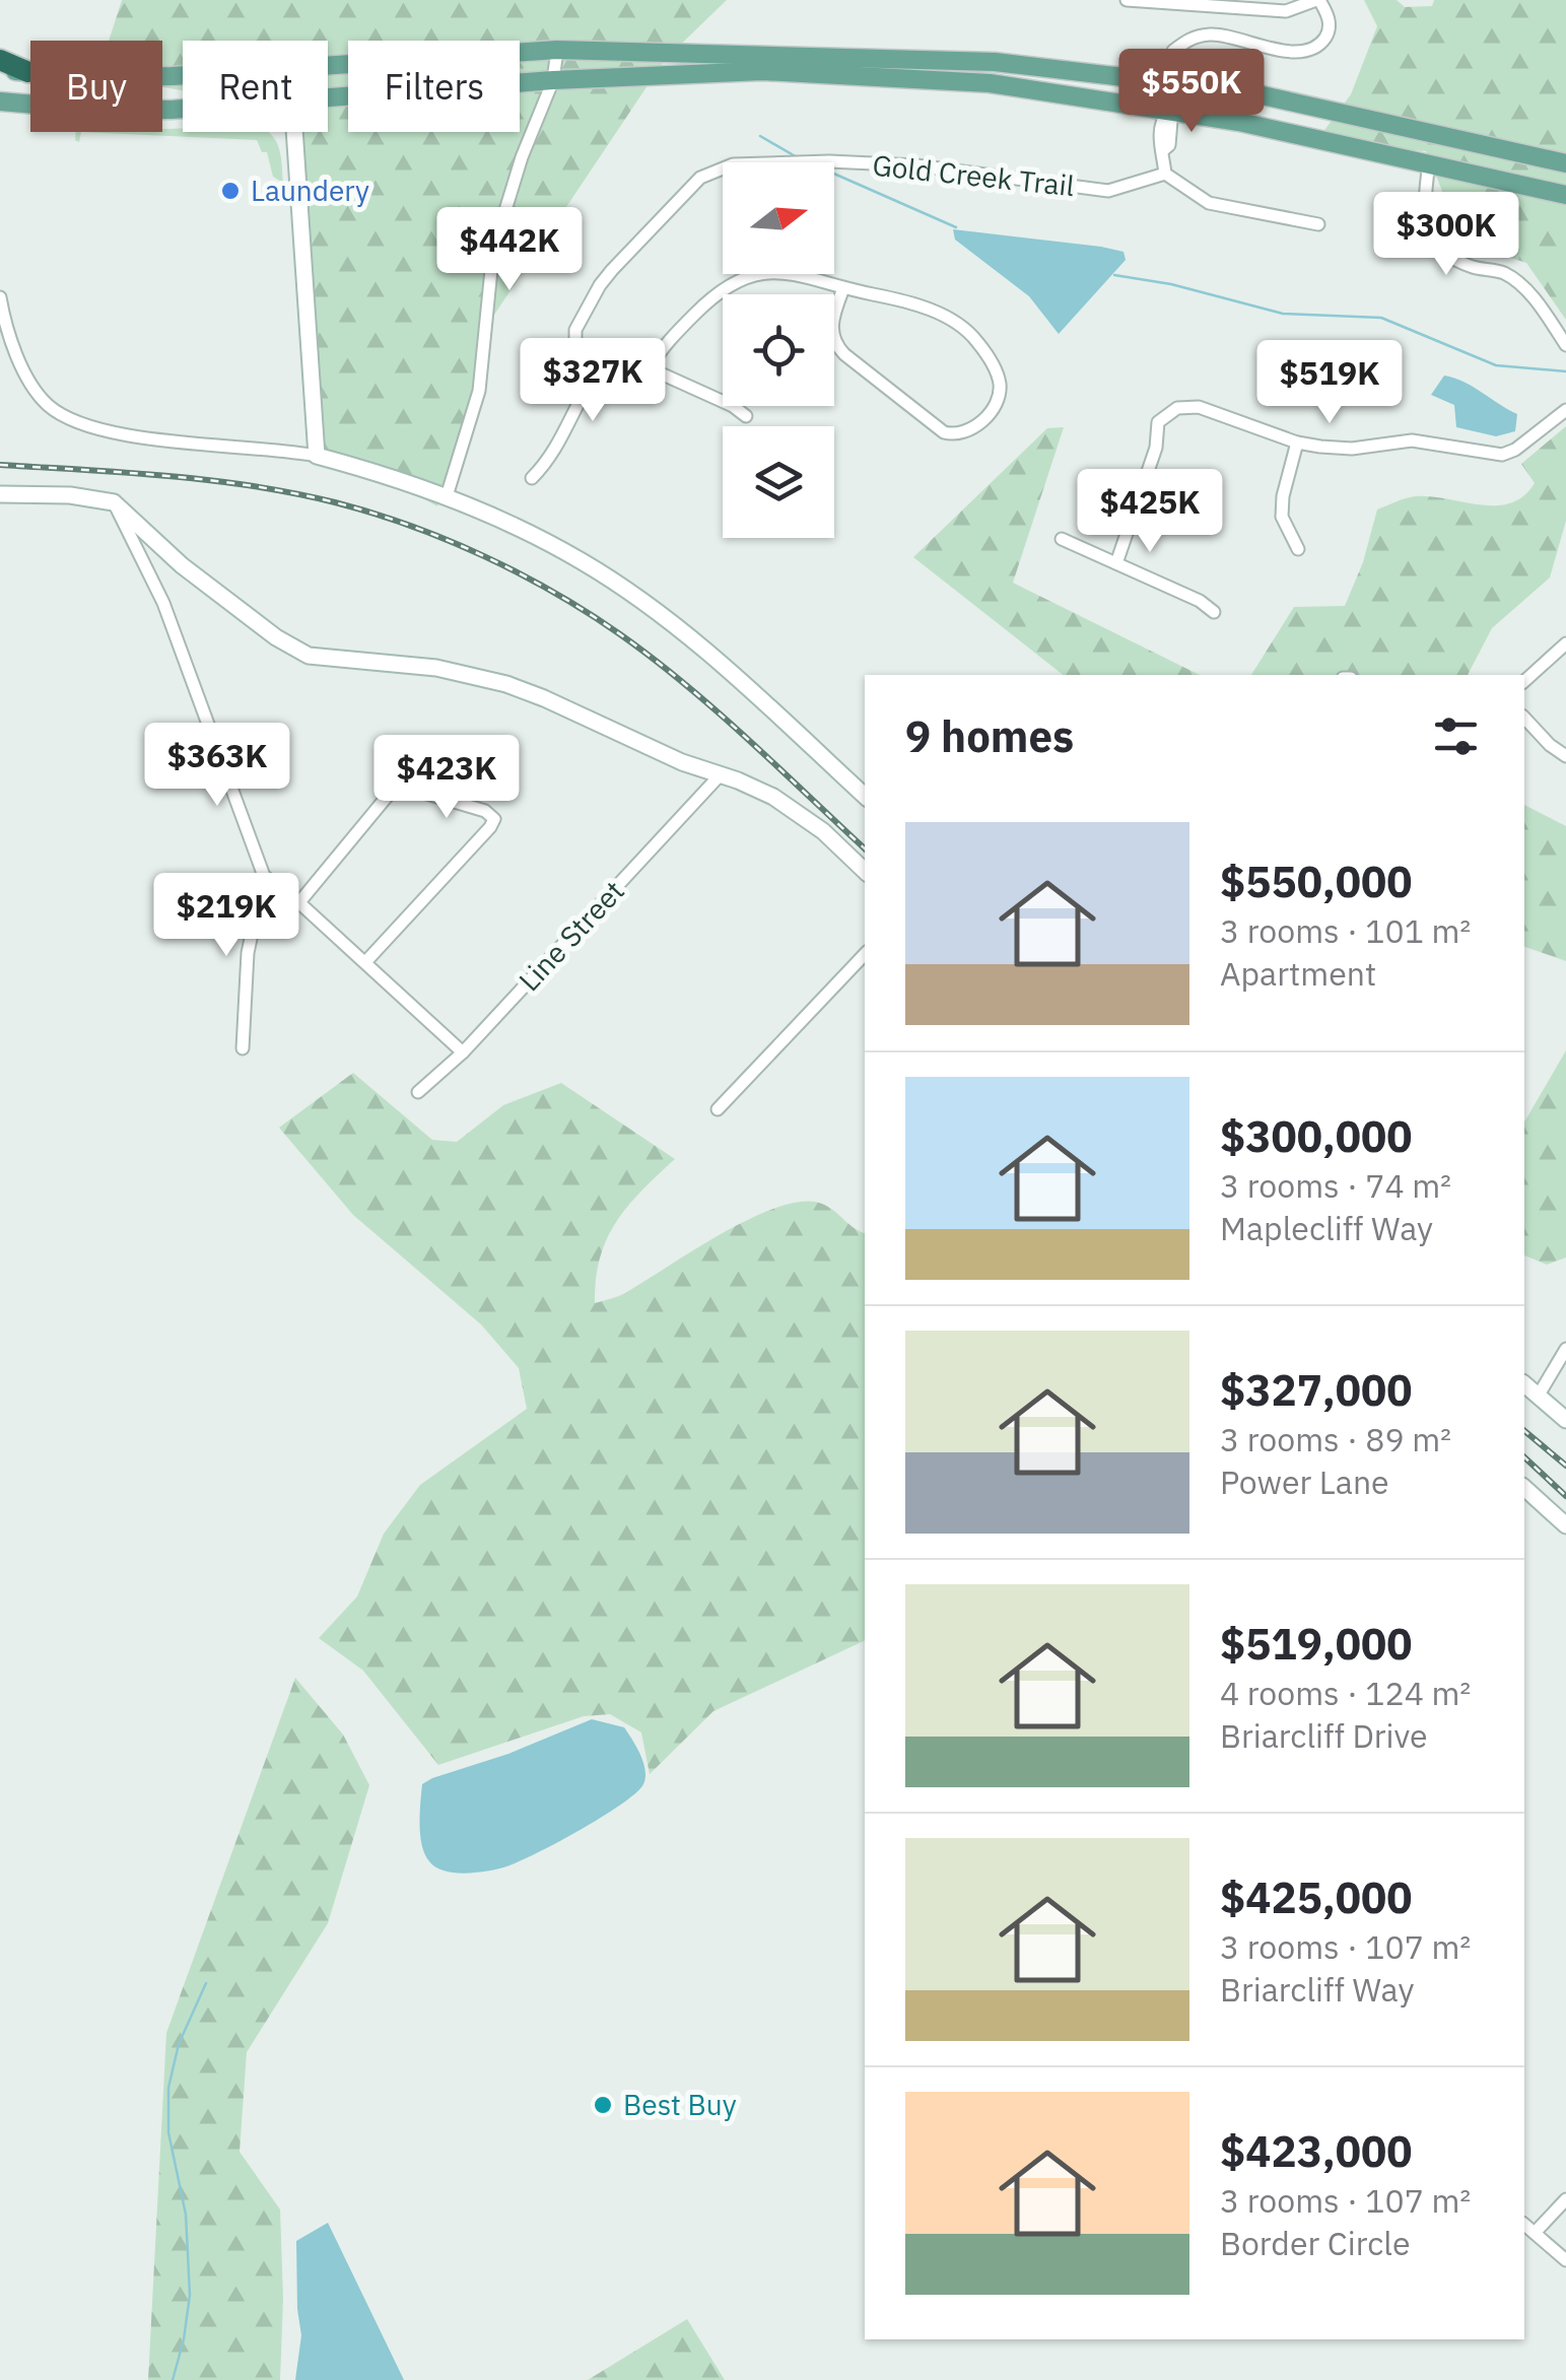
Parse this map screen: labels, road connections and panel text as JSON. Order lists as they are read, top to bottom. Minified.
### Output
{"streets":{"street":["Gold Creek Trail","Line Street"]},"places":["Laundery","Best Buy"],"north":"right","page":{"chip":["Buy","Rent","Filters"],"price":["$550K","$300K","$442K","$327K","$519K","$425K","$363K","$423K","$219K"],"heading":"9 homes","list":[{"name":"$550,000","note":"3 rooms · 101 m² · Apartment"},{"name":"$300,000","note":"3 rooms · 74 m² · Maplecliff Way"},{"name":"$327,000","note":"3 rooms · 89 m² · Power Lane"},{"name":"$519,000","note":"4 rooms · 124 m² · Briarcliff Drive"},{"name":"$425,000","note":"3 rooms · 107 m² · Briarcliff Way"},{"name":"$423,000","note":"3 rooms · 107 m² · Border Circle"}]}}
